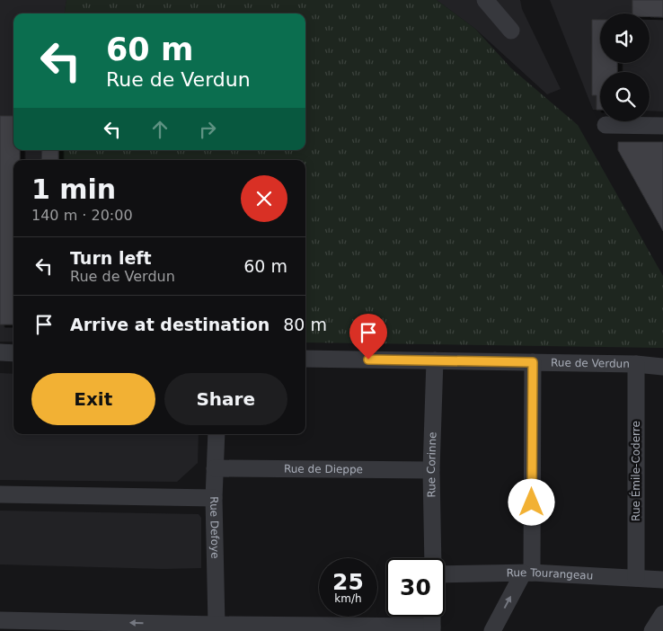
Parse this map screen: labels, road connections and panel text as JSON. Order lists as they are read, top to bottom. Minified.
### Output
{"streets":{"street":["Rue de Verdun","Rue Corinne","Rue de Dieppe","Rue Émile-Coderre","Rue Defoye","Rue Tourangeau"]},"crossings":[["Rue de Verdun","Rue Corinne"],["Rue de Verdun","Rue Émile-Coderre"],["Rue Corinne","Rue de Dieppe"],["Rue de Dieppe","Rue Defoye"],["Rue Émile-Coderre","Rue Tourangeau"]],"page":{"turn":["60 m","Rue de Verdun"],"heading":["1 min","140 m · 20:00"],"list":[{"name":"Turn left","note":"Rue de Verdun","value":"60 m"},{"name":"Arrive at destination","value":"80 m"}],"buttons":["Exit","Share"],"speed":"25 km/h","limit":"30"}}
